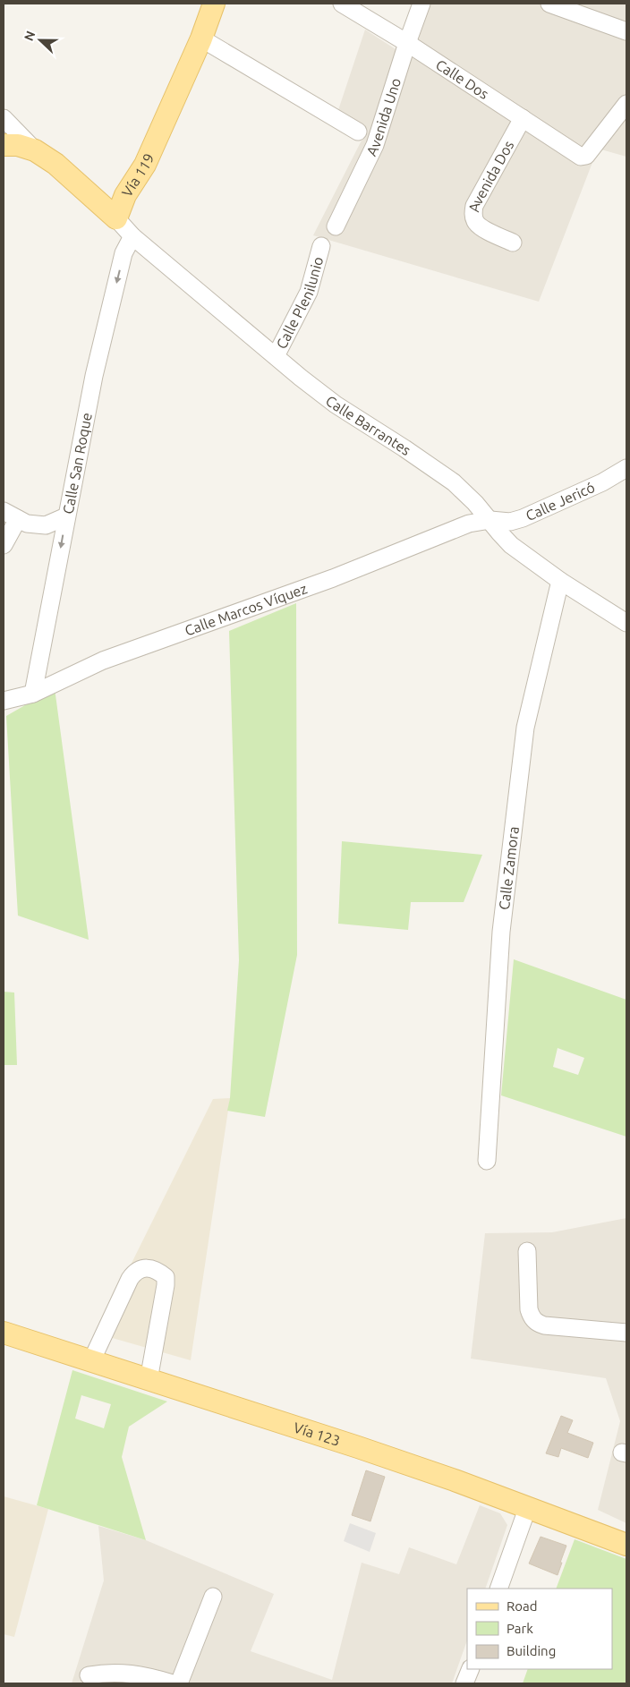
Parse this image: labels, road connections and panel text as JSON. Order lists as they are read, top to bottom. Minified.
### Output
{"streets":{"main road":["Vía 119","Vía 123"],"street":["Calle Dos","Avenida Uno","Avenida Dos","Calle Plenilunio","Calle Barrantes","Calle San Roque","Calle Jericó","Calle Marcos Víquez","Calle Zamora"]},"crossings":[["Calle Dos","Avenida Uno"],["Calle Dos","Avenida Dos"],["Vía 119","Calle Barrantes"],["Calle Plenilunio","Calle Barrantes"],["Calle Barrantes","Calle San Roque"],["Calle Barrantes","Calle Jericó"],["Calle Barrantes","Calle Marcos Víquez"],["Calle Barrantes","Calle Zamora"],["Calle San Roque","Calle Marcos Víquez"],["Calle Jericó","Calle Marcos Víquez"]],"one_way":["Calle San Roque"],"legend":["Road","Park","Building"],"north":"left"}
